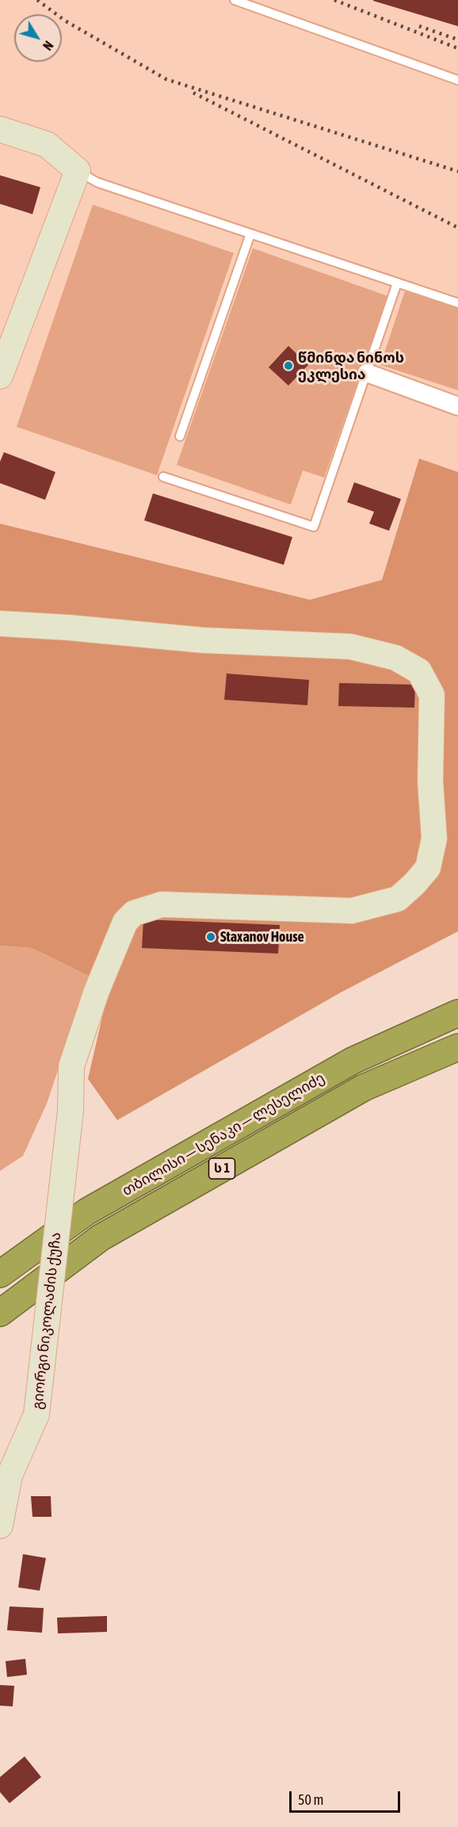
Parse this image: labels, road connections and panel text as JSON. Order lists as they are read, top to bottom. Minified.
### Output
{"streets":{"highway":["თბილისი — სენაკი — ლესელიძე","ს 1"],"street":["გიორგი ნიკოლაძის ქუჩა"]},"places":["წმინდა ნინოს ეკლესია","Staxanov House"],"scale_bar":"50 m","north":"bottom right"}
